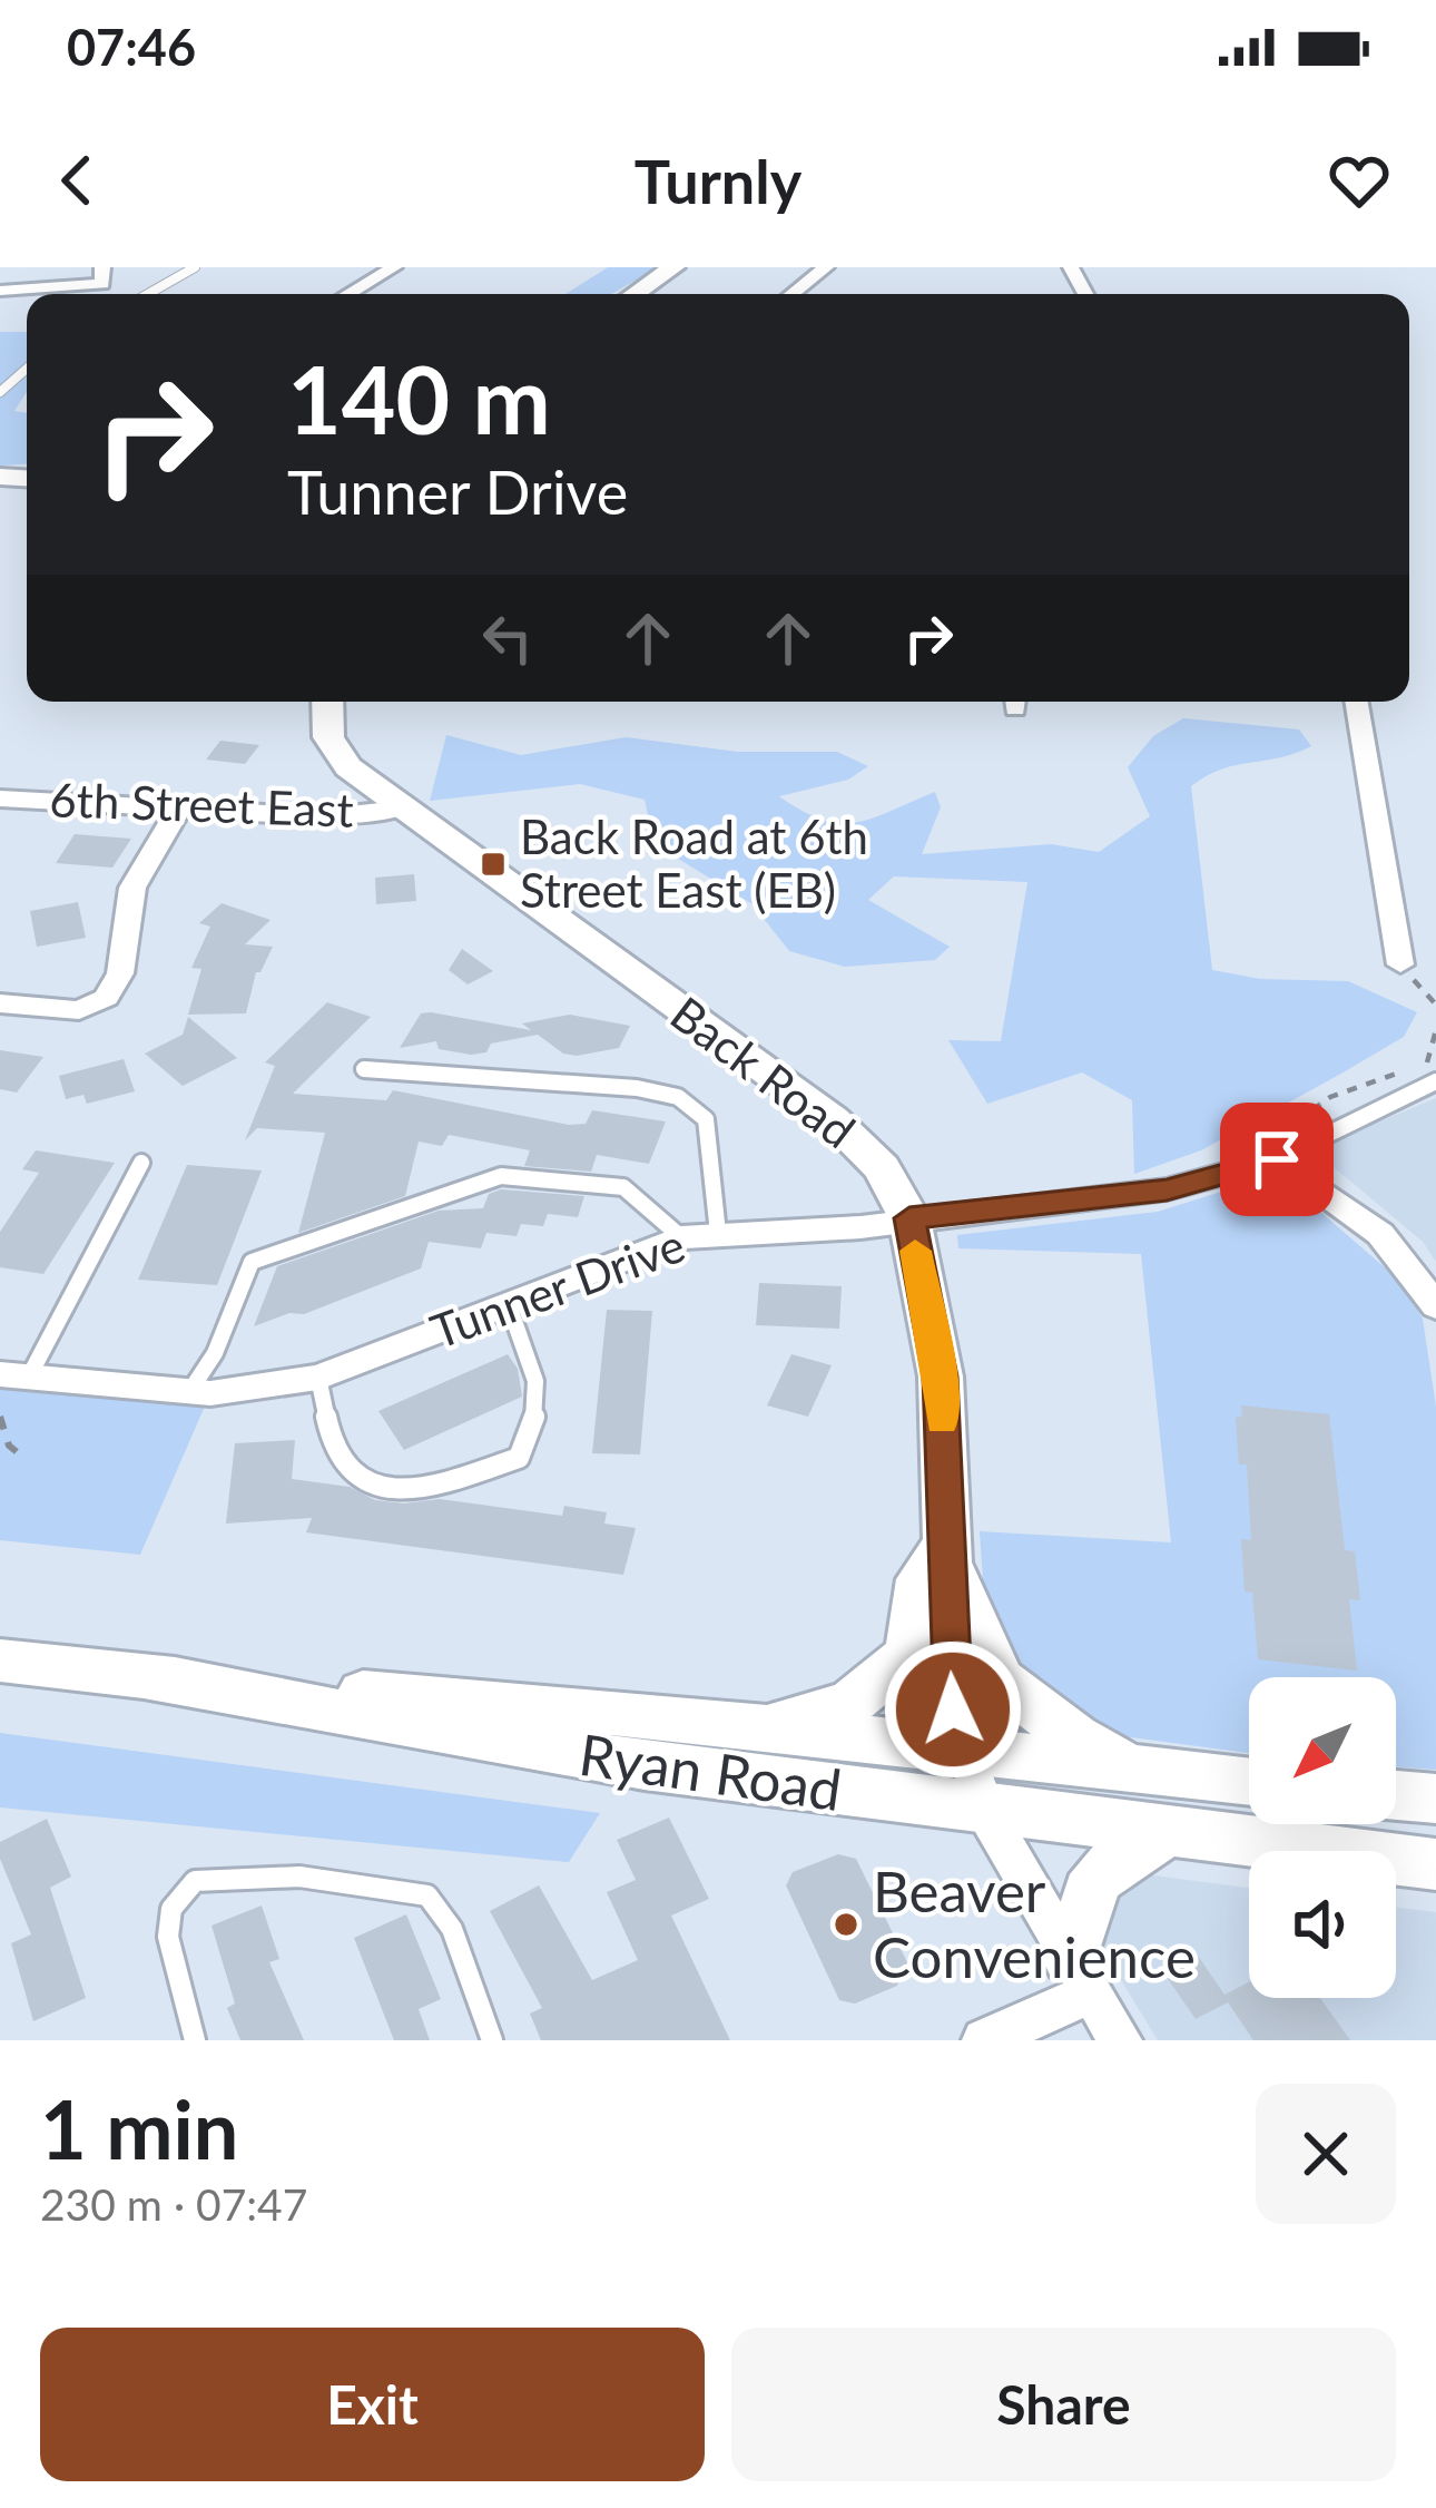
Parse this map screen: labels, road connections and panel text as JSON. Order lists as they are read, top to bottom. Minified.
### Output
{"streets":{"main road":["Back Road","Ryan Road"],"street":["6th Street East","Tunner Drive"]},"crossings":[["6th Street East","Back Road"],["Back Road","Tunner Drive"],["Back Road","Ryan Road"]],"places":{"transit":["Back Road at 6th Street East (EB)"],"other":["Beaver Convenience"]},"north":"bottom left","page":{"status":"07:46","header":"Turnly","turn":["140 m","Tunner Drive"],"heading":["1 min","230 m · 07:47"],"buttons":["Exit","Share"]}}
